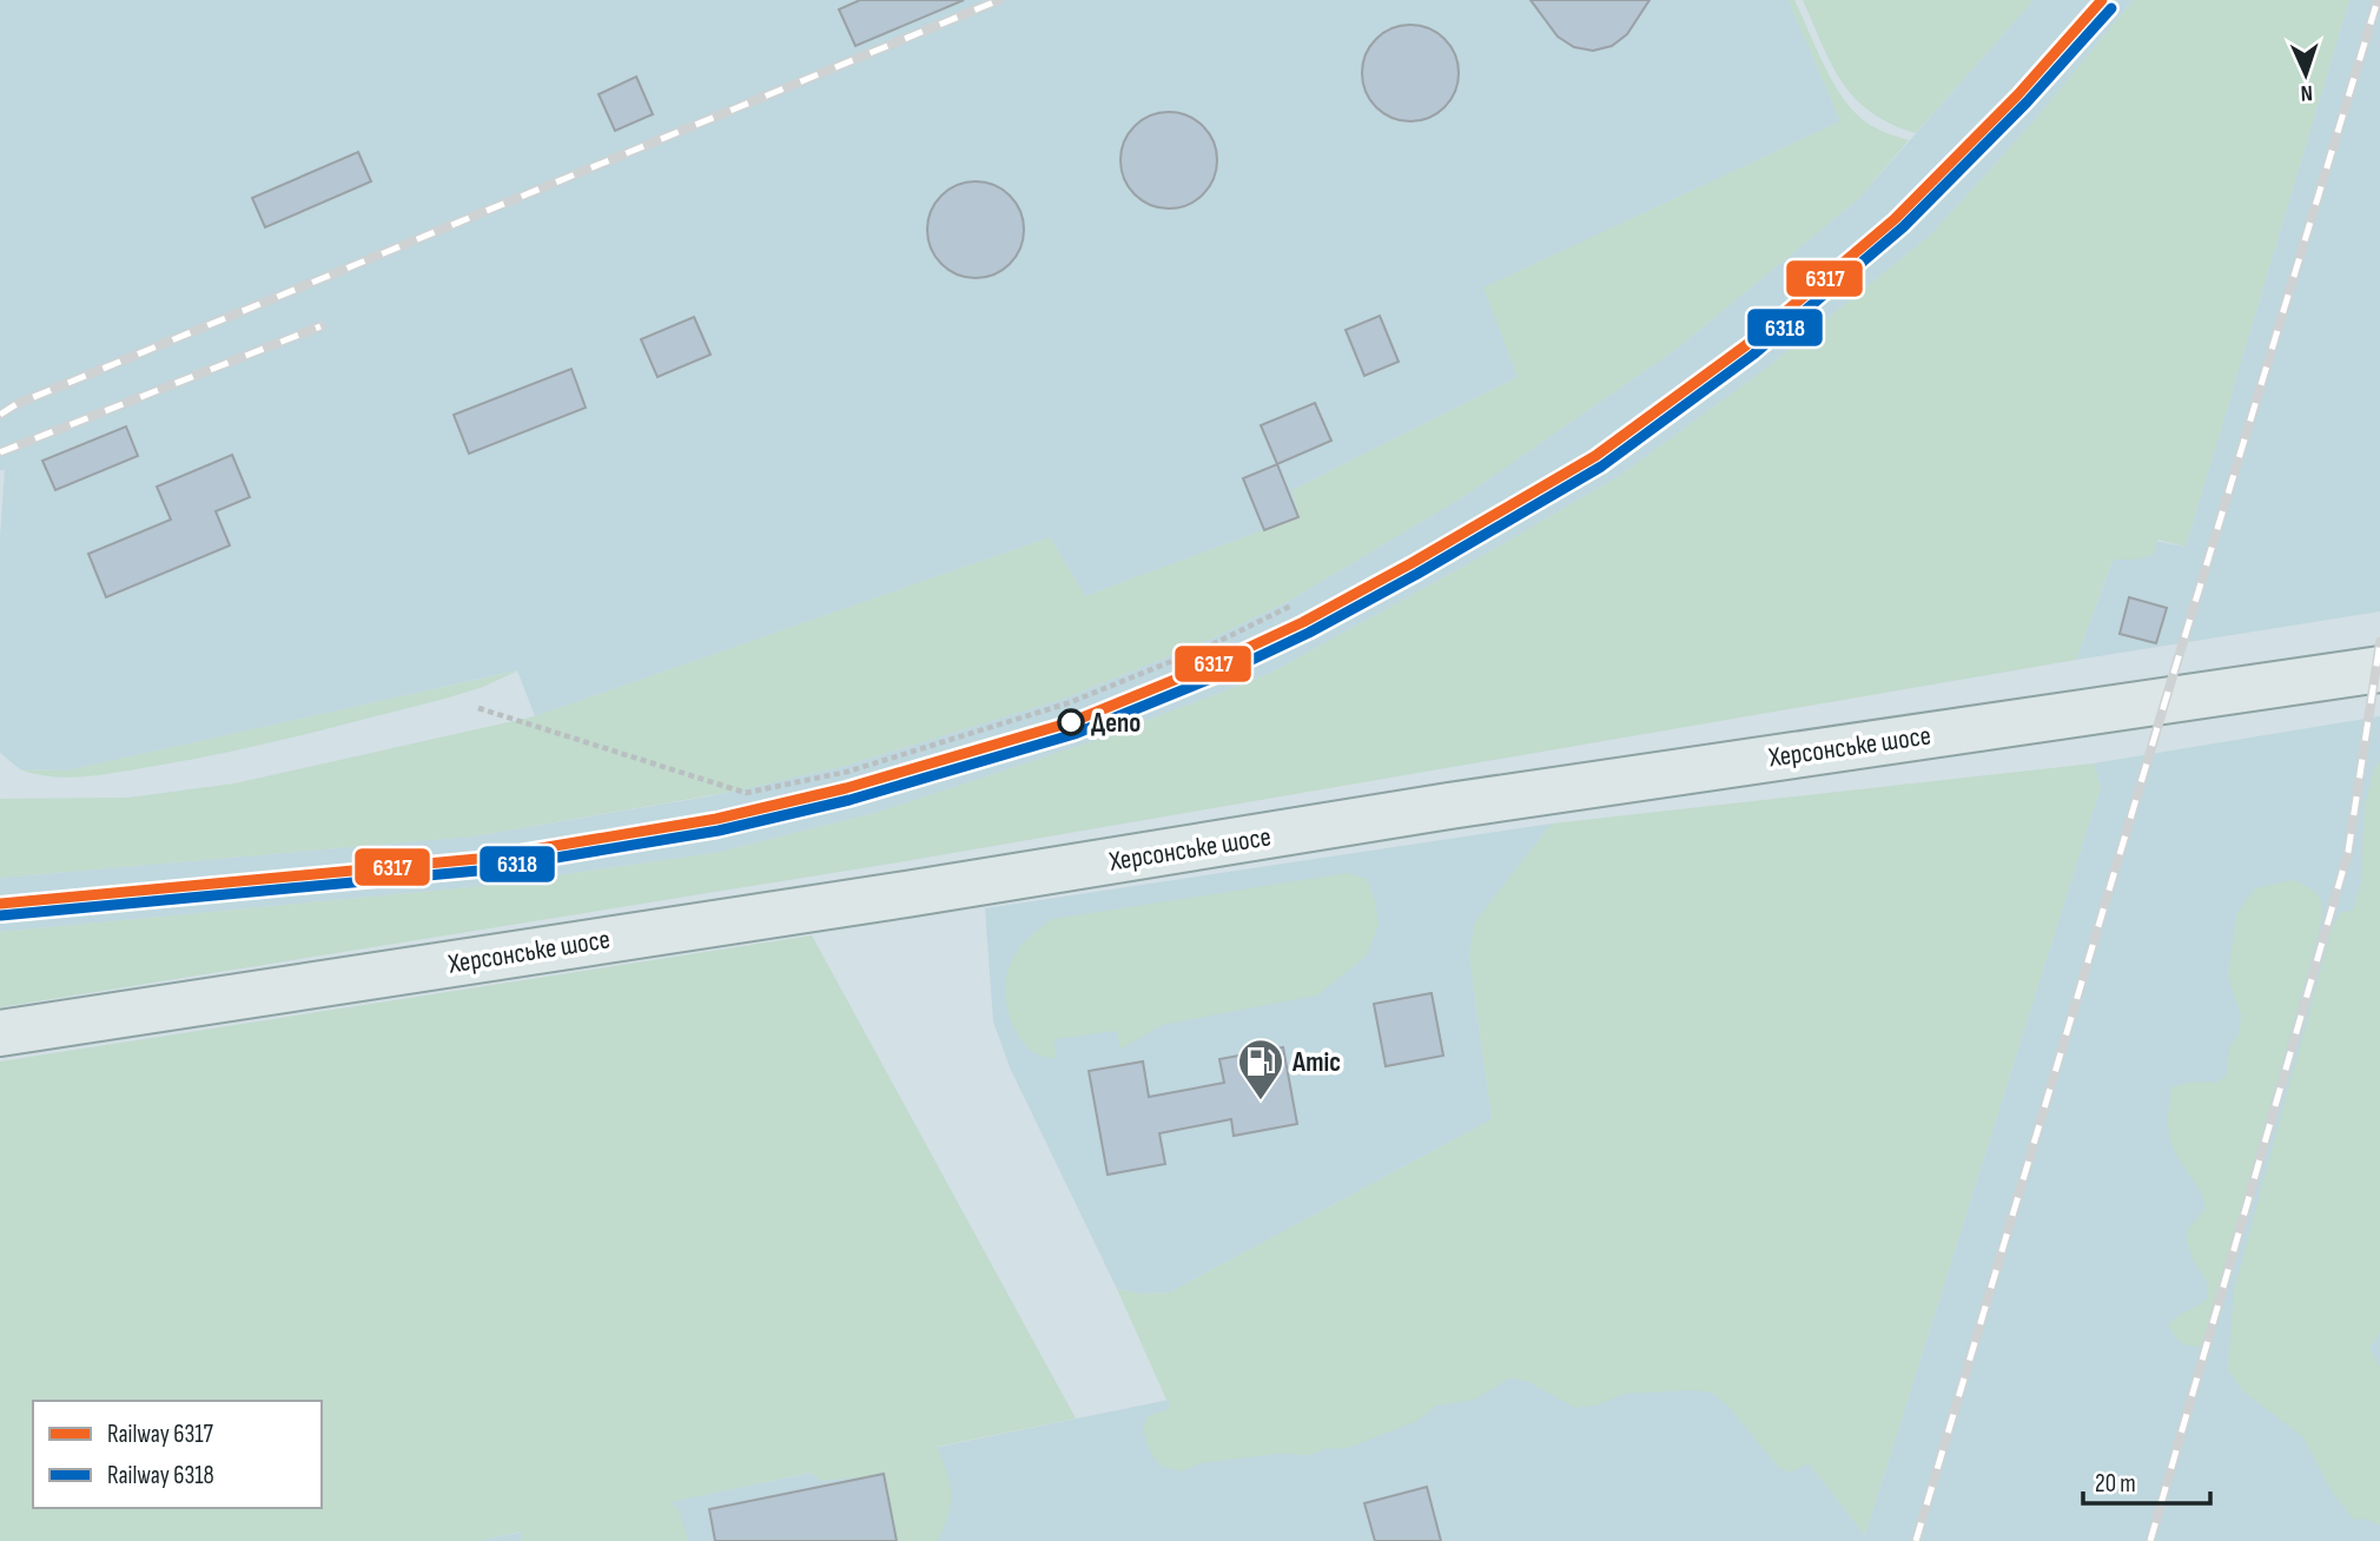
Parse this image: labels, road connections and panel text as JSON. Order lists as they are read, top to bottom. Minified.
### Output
{"streets":{"main road":["Херсонське шосе"]},"places":{"other":["Депо"],"fuel station":["Amic"]},"lines":["rail line 6317","rail line 6318"],"legend":["Railway 6317","Railway 6318"],"scale_bar":"20 m","north":"bottom"}
